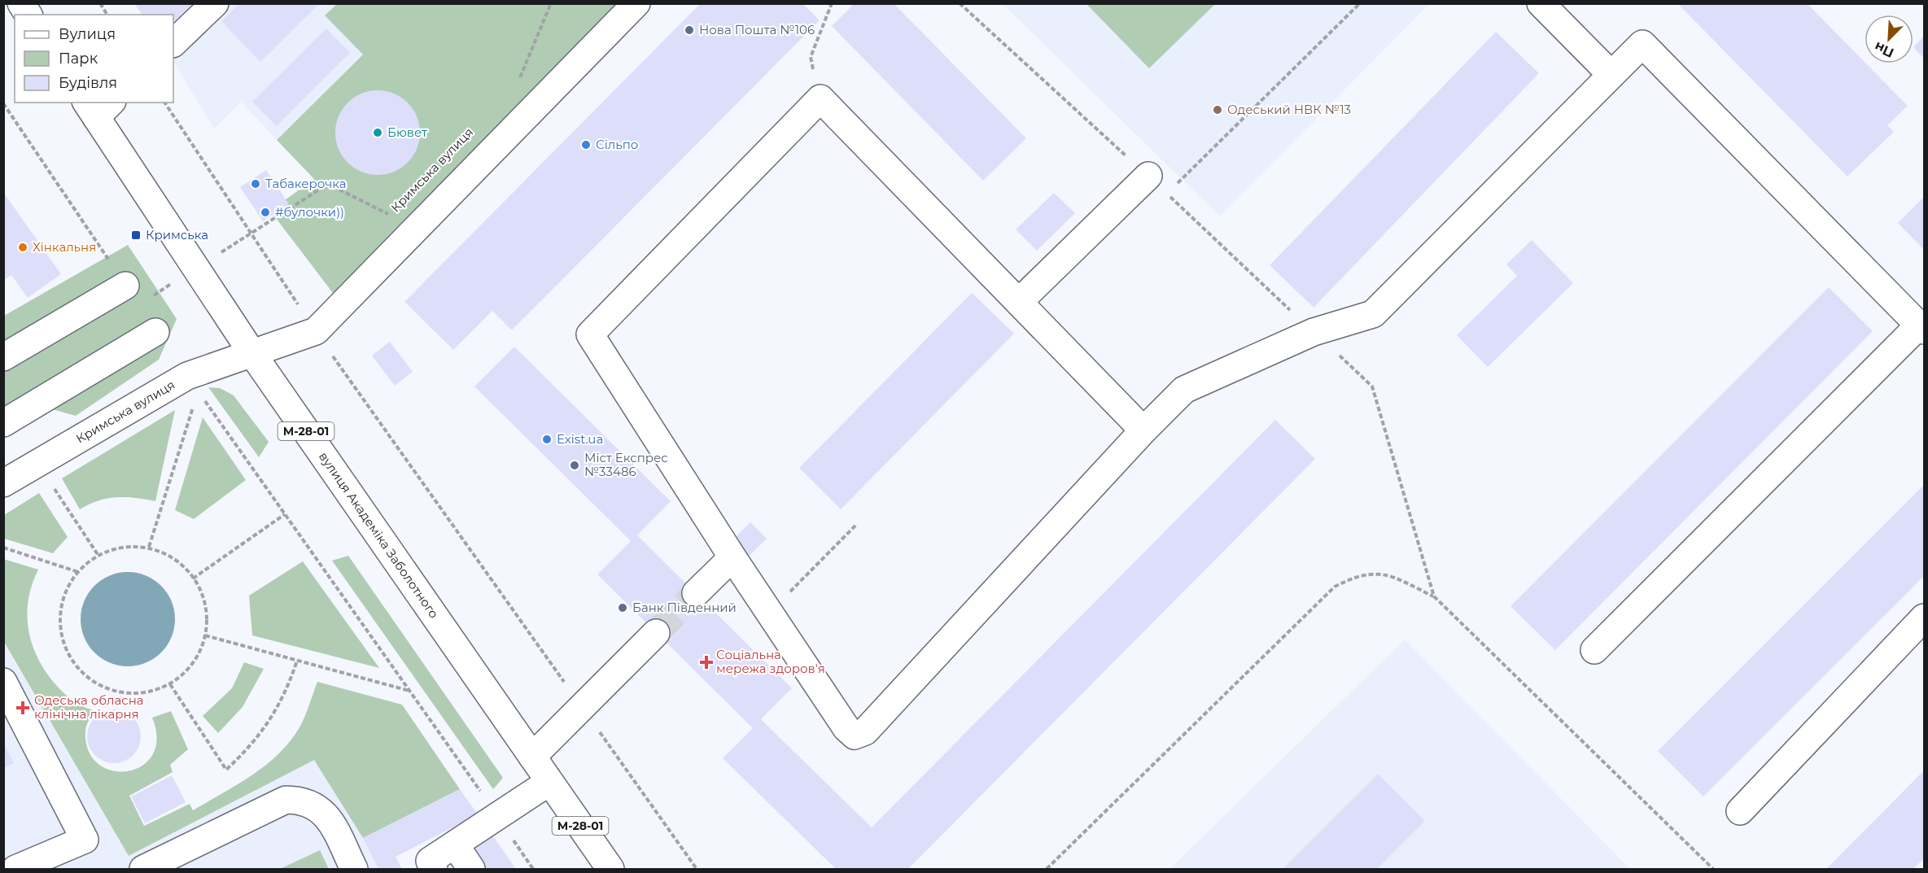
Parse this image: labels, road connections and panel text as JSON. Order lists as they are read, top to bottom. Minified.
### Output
{"streets":{"main road":["Кримська вулиця","М-28-01","вулиця Академіка Заболотного"]},"crossings":[["Кримська вулиця","вулиця Академіка Заболотного"]],"places":{"other":["Нова Пошта №106","Одеський НВК №13","Бювет","Сільпо","Табакерочка","#булочки))","Хінкальня","Exist.ua","Міст Експрес №33486","Банк Південний"],"transit":["Кримська"],"health":["Соціальна мережа здоров'я","Одеська обласна клінічна лікарня"]},"legend":["Вулиця","Парк","Будівля"],"north":"bottom left"}
